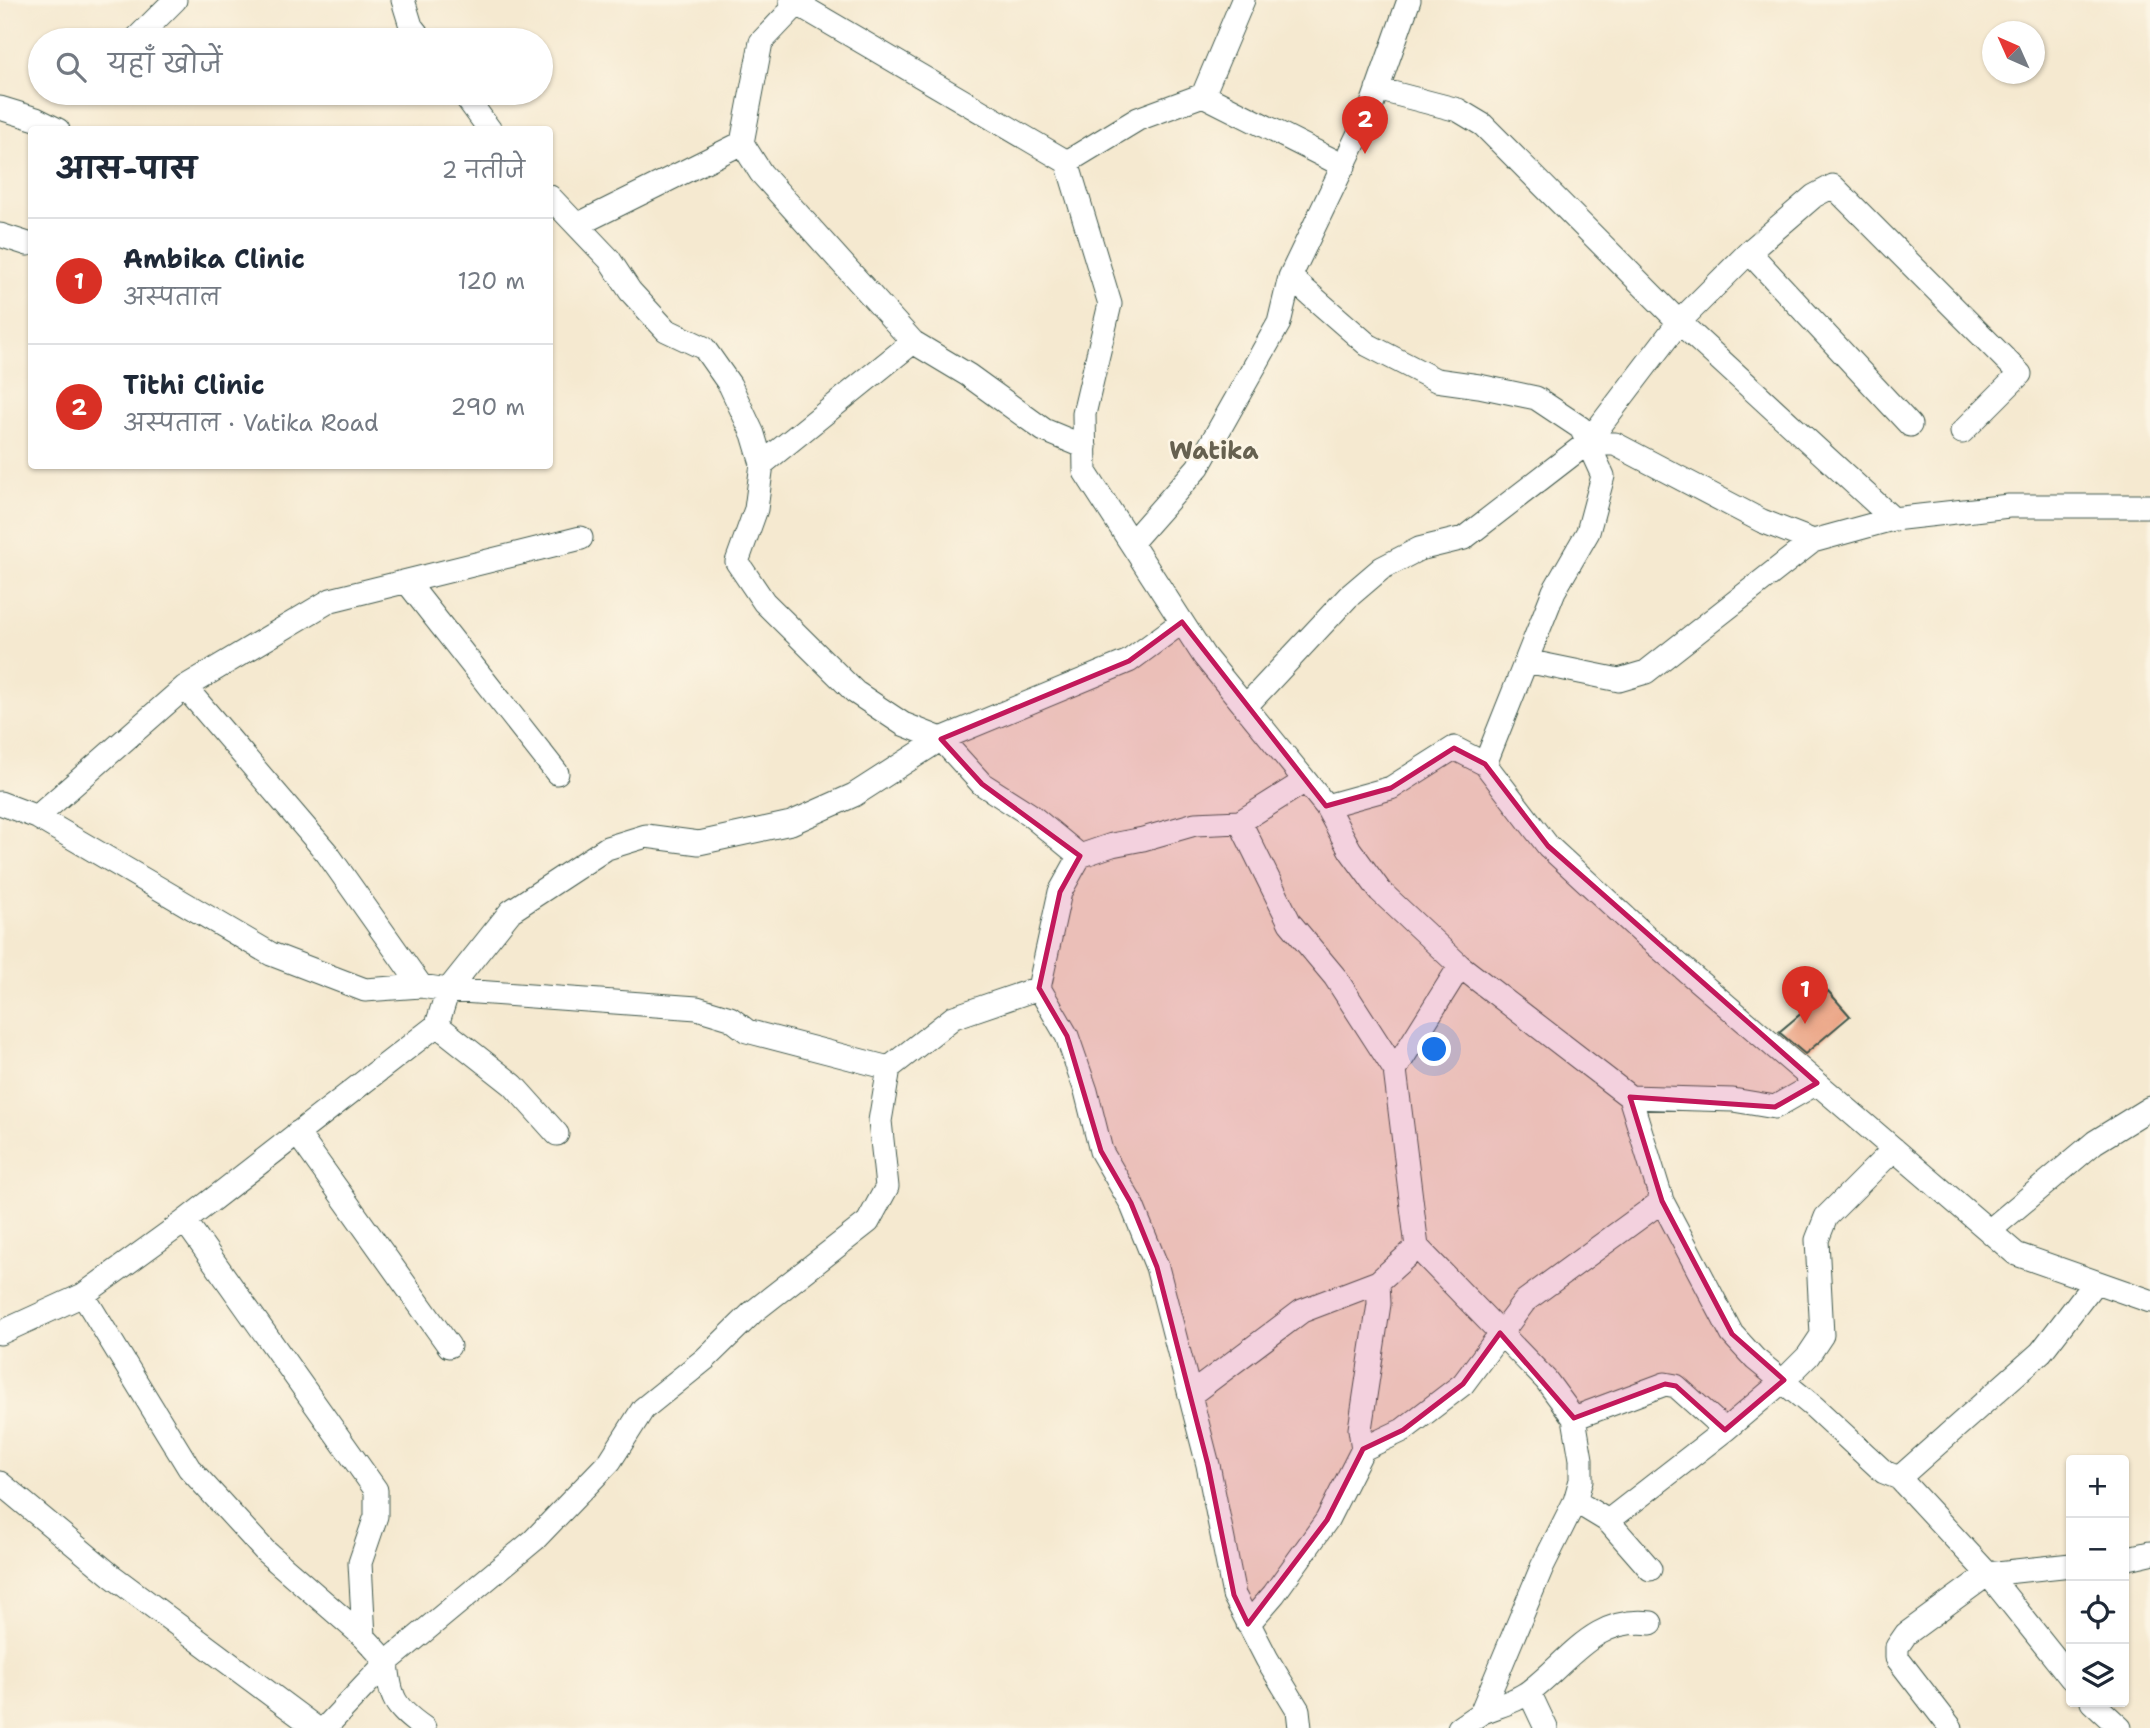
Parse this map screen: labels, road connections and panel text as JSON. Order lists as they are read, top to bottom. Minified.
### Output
{"districts":["Watika"],"north":"top left","page":{"search":"यहाँ खोजें","pins":["2","1"],"heading":["आस-पास","2 नतीजे"],"list":[{"mark":"1","name":"Ambika Clinic","note":"अस्पताल","value":"120 m"},{"mark":"2","name":"Tithi Clinic","note":"अस्पताल · Vatika Road","value":"290 m"}],"map_buttons":["+","−"]}}
